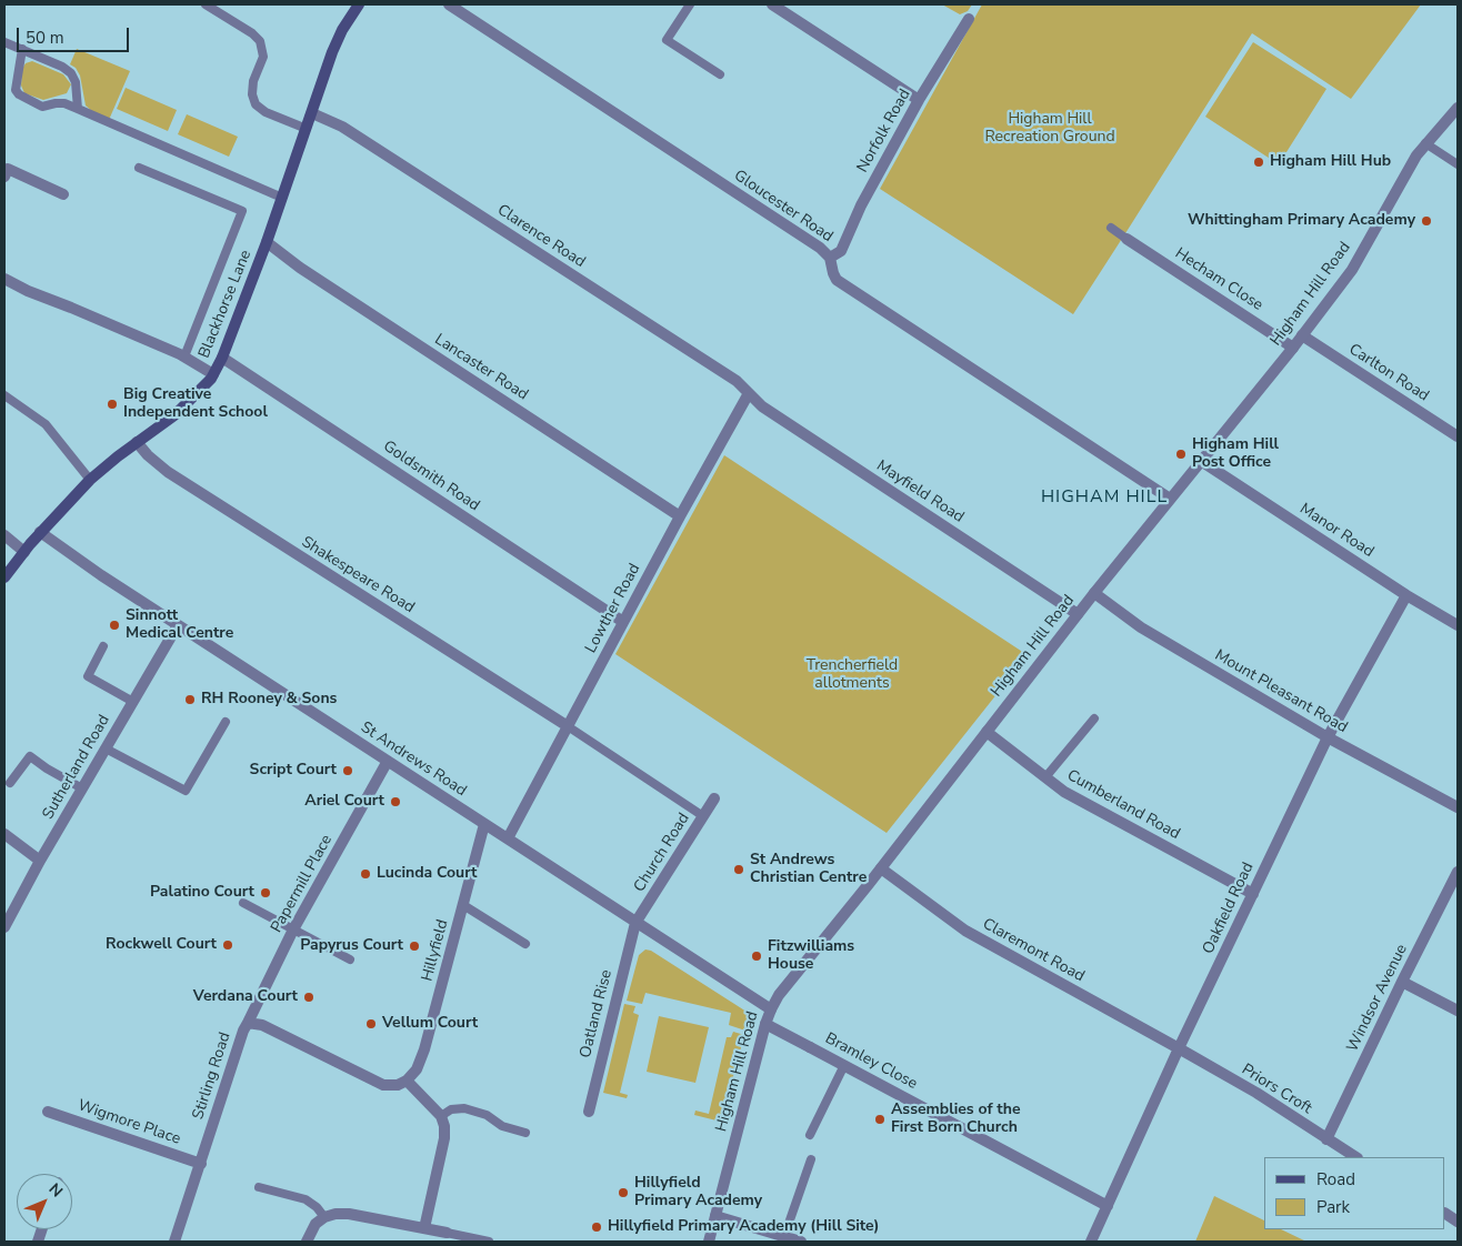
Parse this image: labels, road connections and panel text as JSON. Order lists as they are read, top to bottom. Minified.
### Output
{"streets":{"main road":["Blackhorse Lane"],"street":["Norfolk Road","Gloucester Road","Clarence Road","Hecham Close","Higham Hill Road","Lancaster Road","Carlton Road","Goldsmith Road","Mayfield Road","Manor Road","Shakespeare Road","Lowther Road","Mount Pleasant Road","St Andrews Road","Sutherland Road","Cumberland Road","Church Road","Papermill Place","Oakfield Road","Hillyfield","Claremont Road","Windsor Avenue","Oatland Rise","Bramley Close","Stirling Road","Priors Croft","Wigmore Place"]},"crossings":[["Norfolk Road","Gloucester Road"],["Gloucester Road","Higham Hill Road"],["Clarence Road","Blackhorse Lane"],["Clarence Road","Mayfield Road"],["Clarence Road","Lowther Road"],["Hecham Close","Higham Hill Road"],["Higham Hill Road","Carlton Road"],["Higham Hill Road","Mayfield Road"],["Higham Hill Road","Manor Road"],["Higham Hill Road","Mount Pleasant Road"],["Higham Hill Road","St Andrews Road"],["Higham Hill Road","Cumberland Road"],["Higham Hill Road","Claremont Road"],["Higham Hill Road","Bramley Close"],["Blackhorse Lane","Lancaster Road"],["Blackhorse Lane","Goldsmith Road"],["Blackhorse Lane","Shakespeare Road"],["Blackhorse Lane","St Andrews Road"],["Lancaster Road","Lowther Road"],["Goldsmith Road","Lowther Road"],["Mayfield Road","Lowther Road"],["Manor Road","Oakfield Road"],["Shakespeare Road","Lowther Road"],["Lowther Road","St Andrews Road"],["Mount Pleasant Road","Oakfield Road"],["St Andrews Road","Sutherland Road"],["St Andrews Road","Church Road"],["St Andrews Road","Papermill Place"],["St Andrews Road","Hillyfield"],["St Andrews Road","Oatland Rise"],["Cumberland Road","Oakfield Road"],["Church Road","Oatland Rise"],["Papermill Place","Stirling Road"],["Oakfield Road","Claremont Road"],["Oakfield Road","Bramley Close"],["Oakfield Road","Priors Croft"],["Hillyfield","Stirling Road"],["Claremont Road","Priors Croft"],["Windsor Avenue","Priors Croft"],["Stirling Road","Wigmore Place"]],"districts":["HIGHAM HILL"],"parks":["Higham Hill Recreation Ground","Trencherfield allotments"],"places":["Higham Hill Hub","Whittingham Primary Academy","Big Creative Independent School","Higham Hill Post Office","Sinnott Medical Centre","RH Rooney & Sons","Script Court","Ariel Court","St Andrews Christian Centre","Lucinda Court","Palatino Court","Rockwell Court","Papyrus Court","Fitzwilliams House","Verdana Court","Vellum Court","Assemblies of the First Born Church","Hillyfield Primary Academy","Hillyfield Primary Academy (Hill Site)"],"legend":["Road","Park"],"scale_bar":"50 m","north":"top right"}
